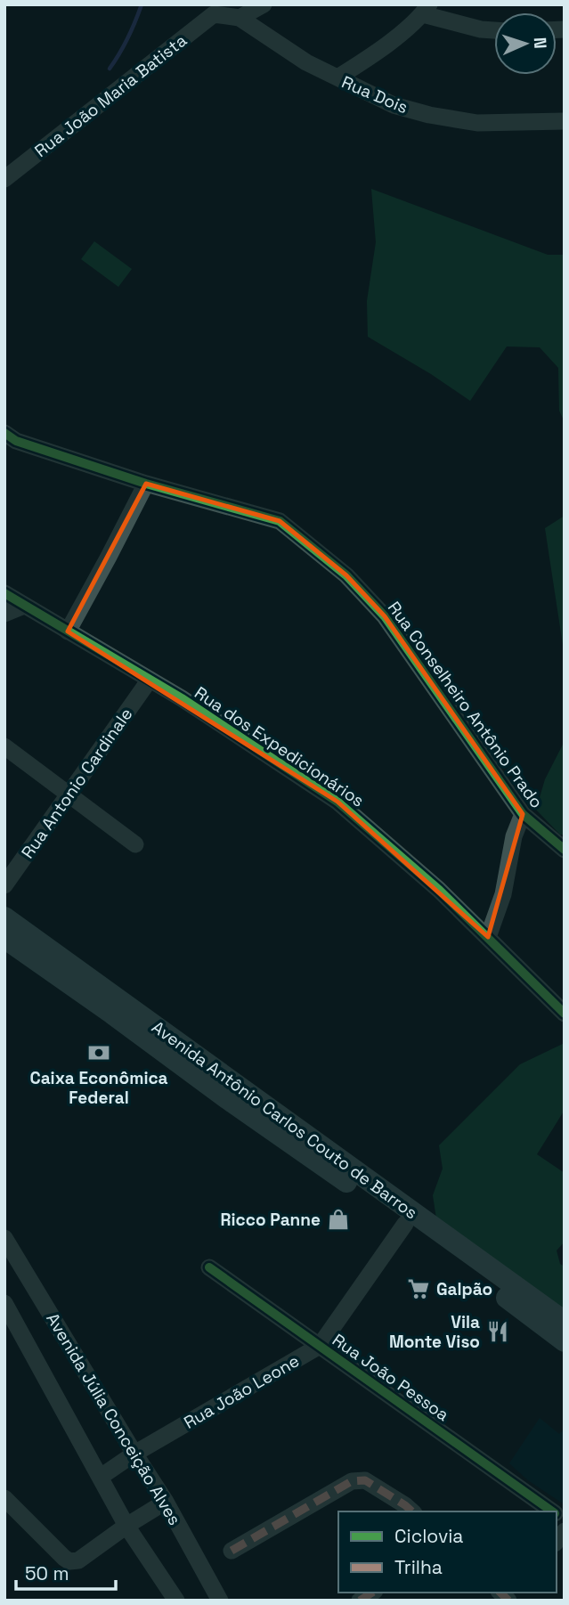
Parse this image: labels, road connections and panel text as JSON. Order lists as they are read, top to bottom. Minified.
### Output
{"streets":{"main road":["Avenida Antônio Carlos Couto de Barros"],"street":["Rua Dois","Rua João Maria Batista","Rua Conselheiro Antônio Prado","Rua dos Expedicionários","Rua Antonio Cardinale","Rua João Pessoa","Rua João Leone","Avenida Júlia Conceição Alves"]},"crossings":[["Rua dos Expedicionários","Rua Antonio Cardinale"],["Avenida Antônio Carlos Couto de Barros","Rua João Leone"],["Rua João Pessoa","Rua João Leone"],["Rua João Leone","Avenida Júlia Conceição Alves"]],"places":{"bank":["Caixa Econômica Federal"],"shop":["Ricco Panne"],"supermarket":["Galpão"],"restaurant":["Vila Monte Viso"]},"legend":["Ciclovia","Trilha"],"scale_bar":"50 m","north":"right"}
